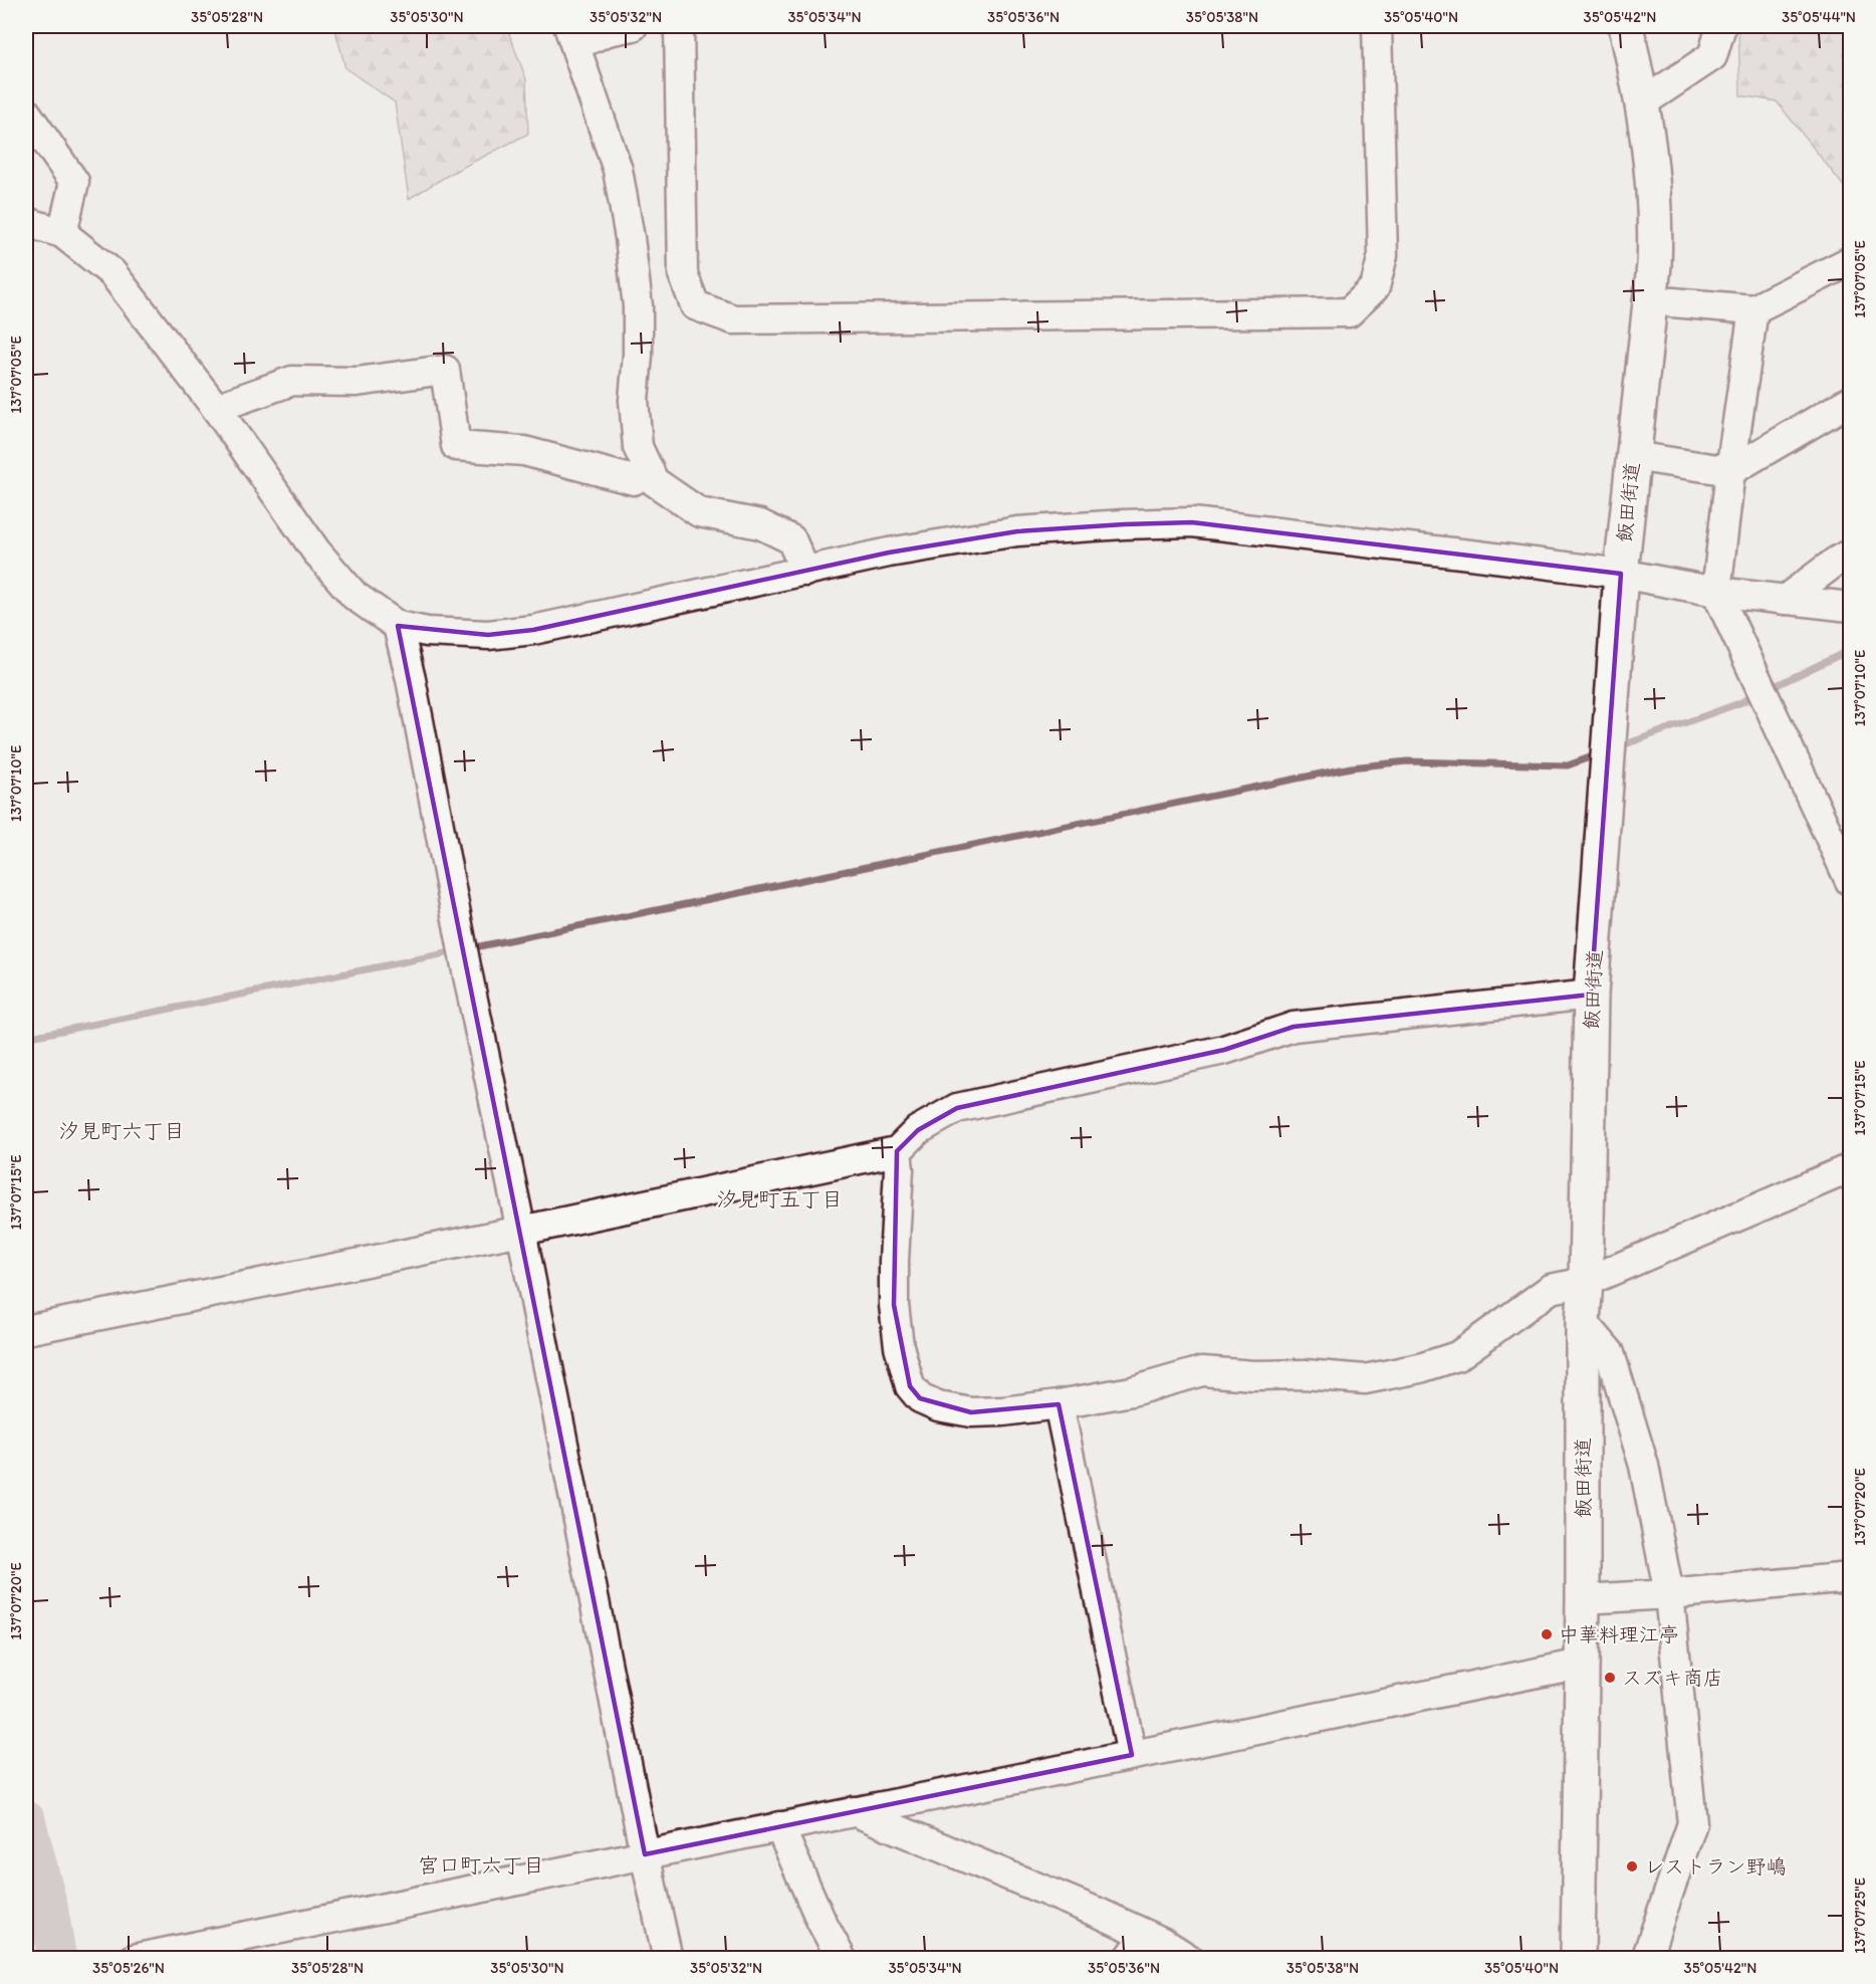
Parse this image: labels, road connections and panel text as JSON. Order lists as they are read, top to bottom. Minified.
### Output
{"streets":{"main road":["飯田街道"]},"districts":["汐見町六丁目","汐見町五丁目","宮口町六丁目"],"places":["中華料理江亭","スズキ商店","レストラン野嶋"],"coordinates":["35°05'28\"N","35°05'30\"N","35°05'32\"N","35°05'34\"N","35°05'36\"N","35°05'38\"N","35°05'40\"N","35°05'42\"N","35°05'44\"N","137°07'05\"E","137°07'10\"E","137°07'15\"E","137°07'20\"E","137°07'25\"E","35°05'26\"N"]}
